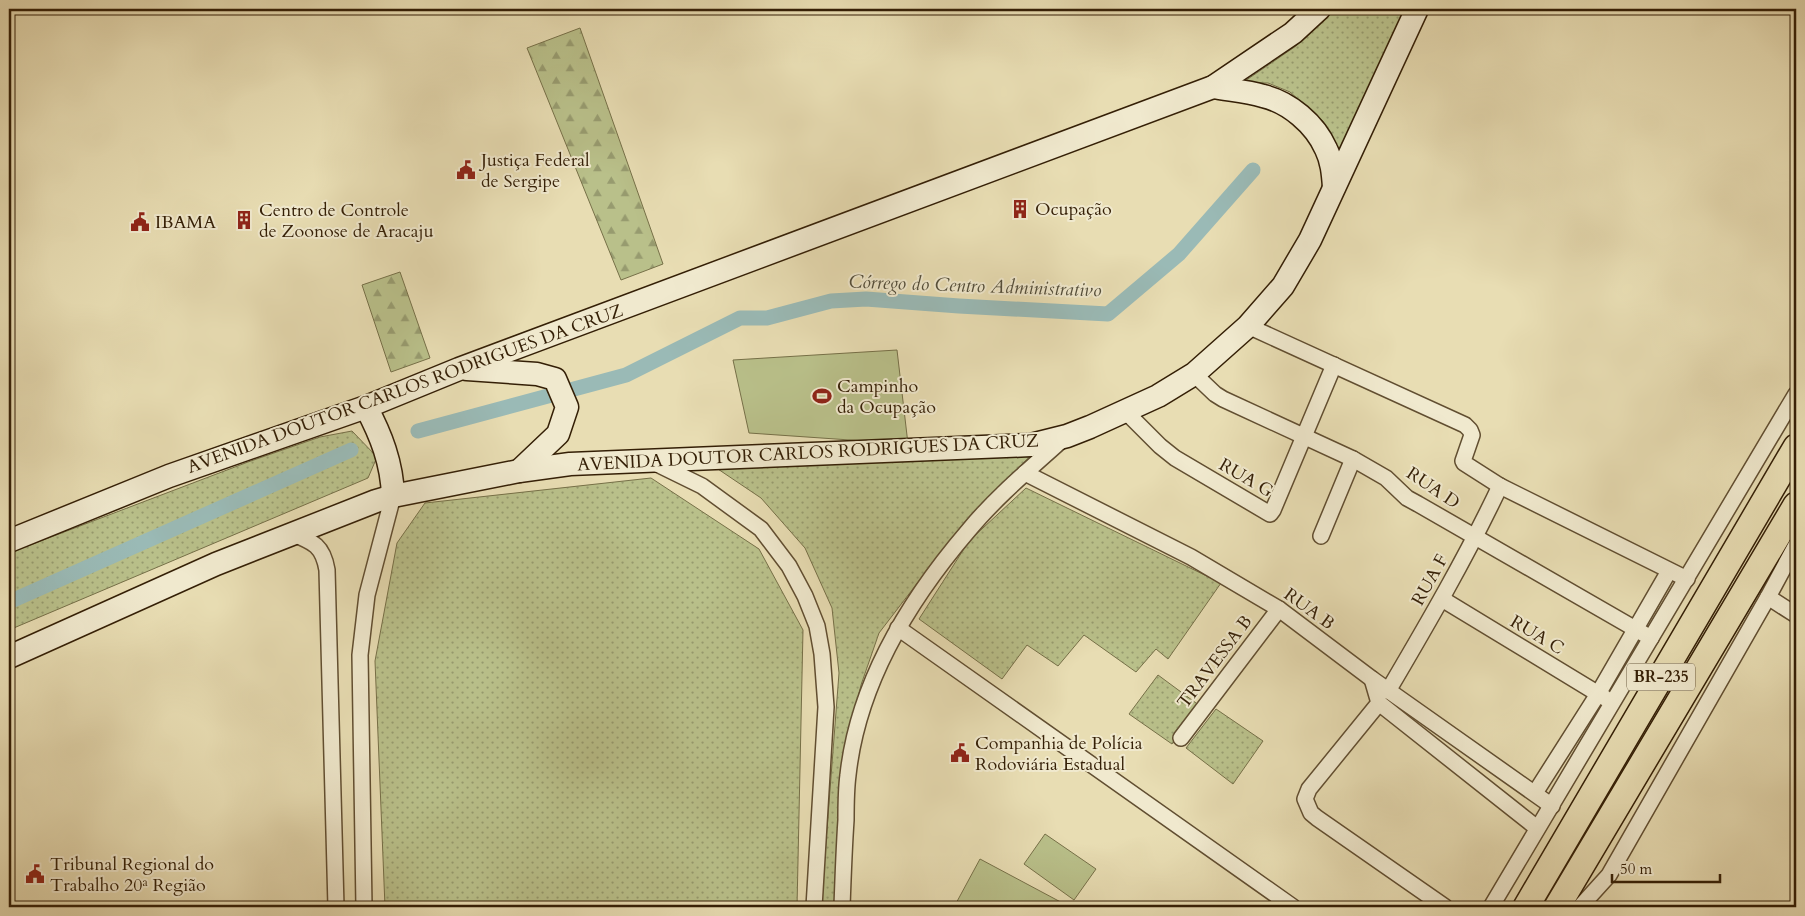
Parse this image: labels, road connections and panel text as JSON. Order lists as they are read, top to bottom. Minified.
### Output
{"streets":{"main road":["AVENIDA DOUTOR CARLOS RODRIGUES DA CRUZ","BR-235"],"street":["RUA G","RUA D","RUA F","RUA B","RUA C","TRAVESSA B"]},"crossings":[["AVENIDA DOUTOR CARLOS RODRIGUES DA CRUZ","RUA G"],["AVENIDA DOUTOR CARLOS RODRIGUES DA CRUZ","RUA D"],["RUA G","RUA D"],["RUA D","RUA F"],["RUA F","RUA B"],["RUA F","RUA C"],["RUA B","TRAVESSA B"]],"water":["Córrego do Centro Administrativo"],"places":{"public building":["Justiça Federal de Sergipe","IBAMA","Companhia de Polícia Rodoviária Estadual","Tribunal Regional do Trabalho 20ª Região"],"building":["Ocupação","Centro de Controle de Zoonose de Aracaju"],"sports":["Campinho da Ocupação"]},"scale_bar":"50 m"}
